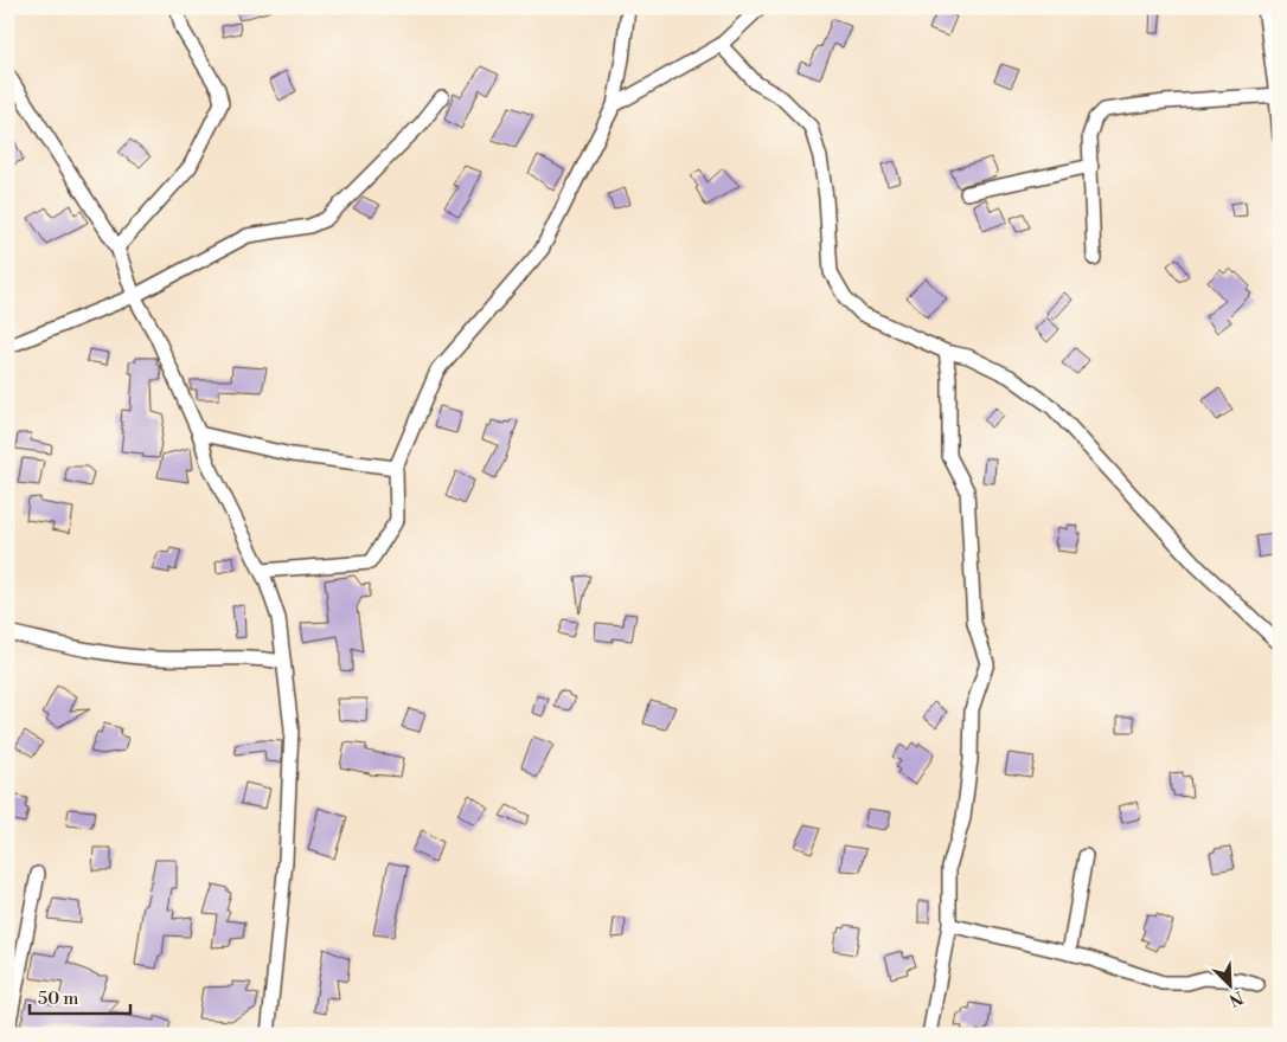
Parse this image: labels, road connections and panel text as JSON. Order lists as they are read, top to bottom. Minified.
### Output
{"scale_bar":"50 m","north":"bottom right"}
